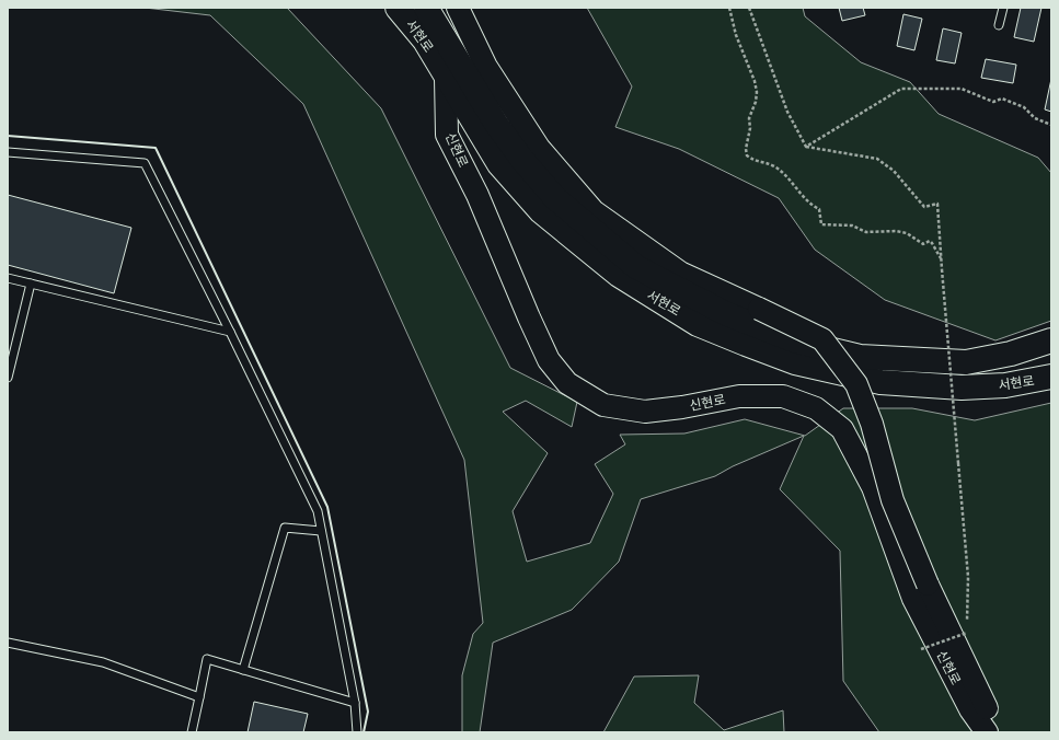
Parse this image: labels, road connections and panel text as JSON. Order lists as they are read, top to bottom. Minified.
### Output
{"streets":{"main road":["서현로","신현로"]},"crossings":[["서현로","신현로"]]}
